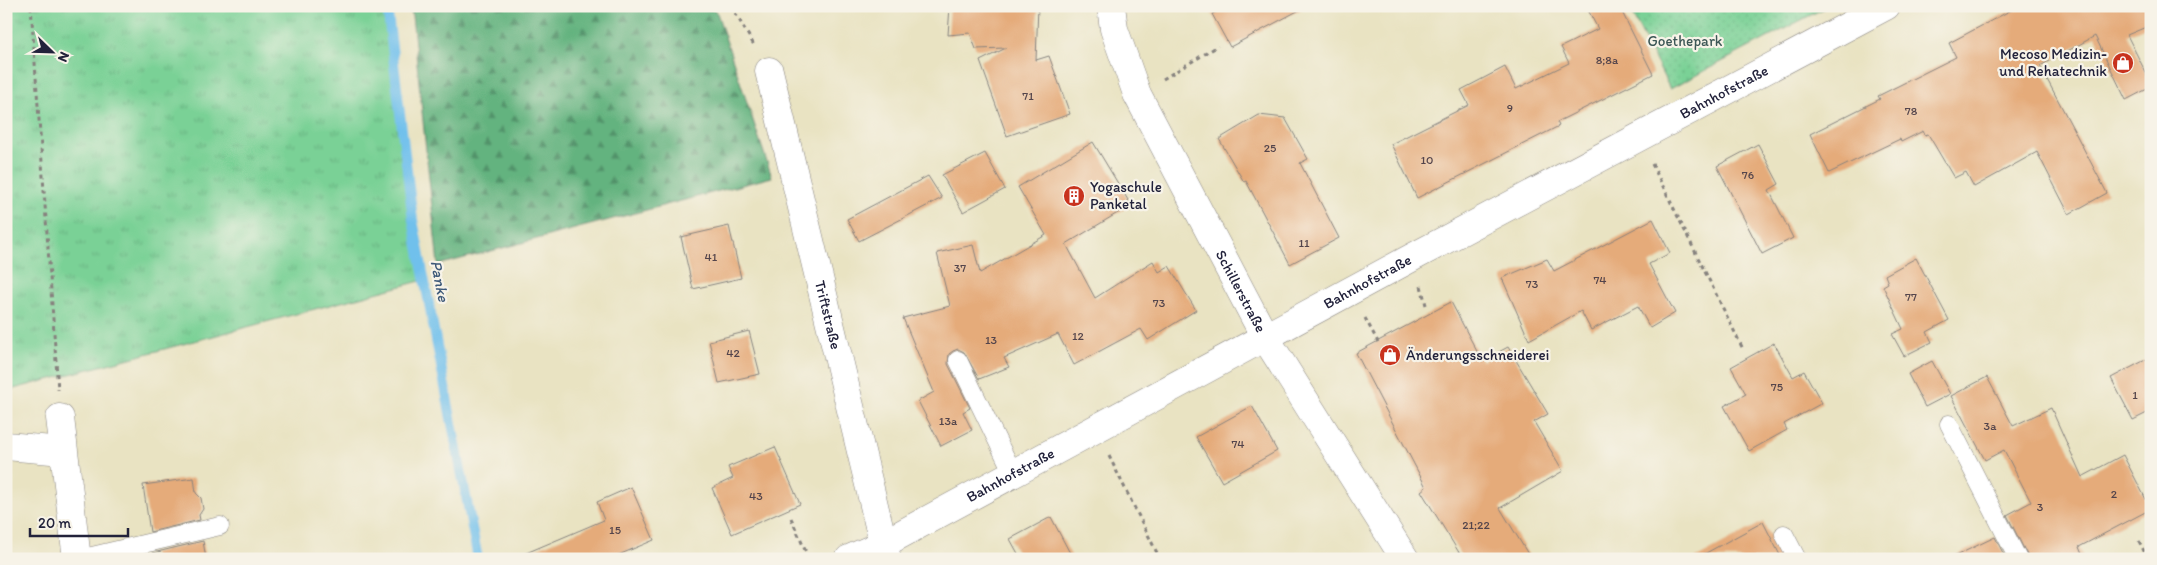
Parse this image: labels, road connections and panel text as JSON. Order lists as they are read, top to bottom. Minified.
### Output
{"streets":{"street":["Bahnhofstraße","Schillerstraße","Triftstraße"]},"crossings":[["Bahnhofstraße","Schillerstraße"],["Bahnhofstraße","Triftstraße"]],"water":["Panke"],"parks":["Goethepark"],"places":{"shop":["Mecoso Medizin- und Rehatechnik","Änderungsschneiderei"],"building":["Yogaschule Panketal"]},"house_numbers":["8;8a","71","9","78","25","10","76","11","41","37","74","73","77","73","12","13","42","75","1","13a","3a","74","2","43","3","21;22","15"],"scale_bar":"20 m","north":"bottom right"}
